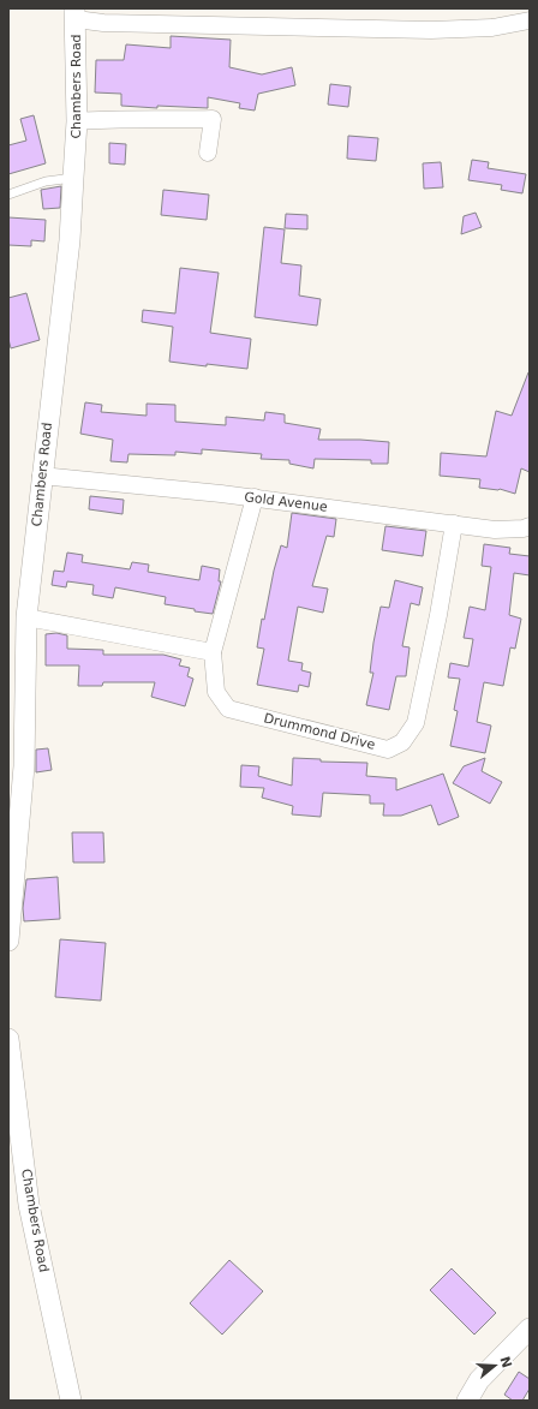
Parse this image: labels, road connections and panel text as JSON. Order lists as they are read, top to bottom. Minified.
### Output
{"streets":{"street":["Chambers Road","Gold Avenue","Drummond Drive"]},"crossings":[["Chambers Road","Gold Avenue"],["Gold Avenue","Drummond Drive"]],"north":"right"}
